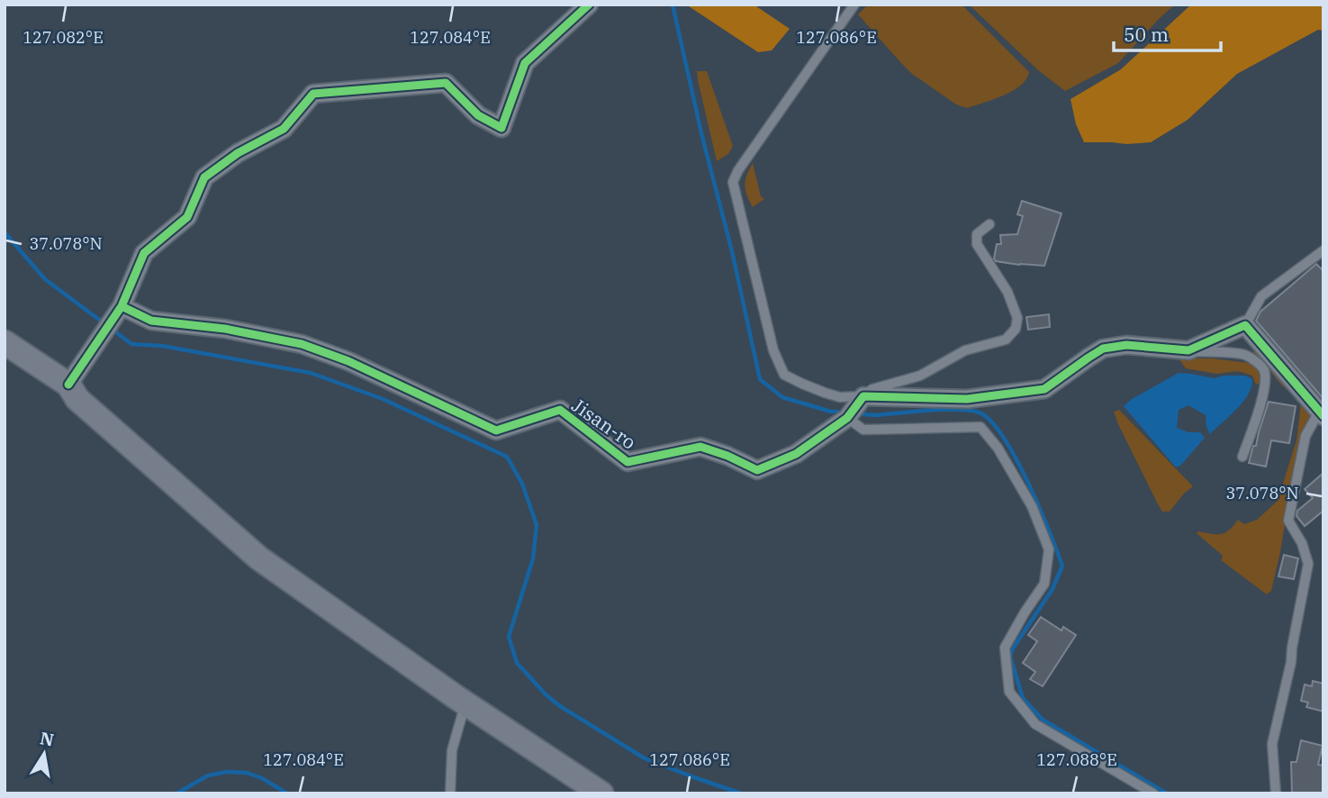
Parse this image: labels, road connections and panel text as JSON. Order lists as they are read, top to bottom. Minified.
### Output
{"streets":{"street":["Jisan-ro"]},"scale_bar":"50 m","north":"top","coordinates":["127.082°E","127.084°E","127.086°E","37.078°N","127.088°E"]}
